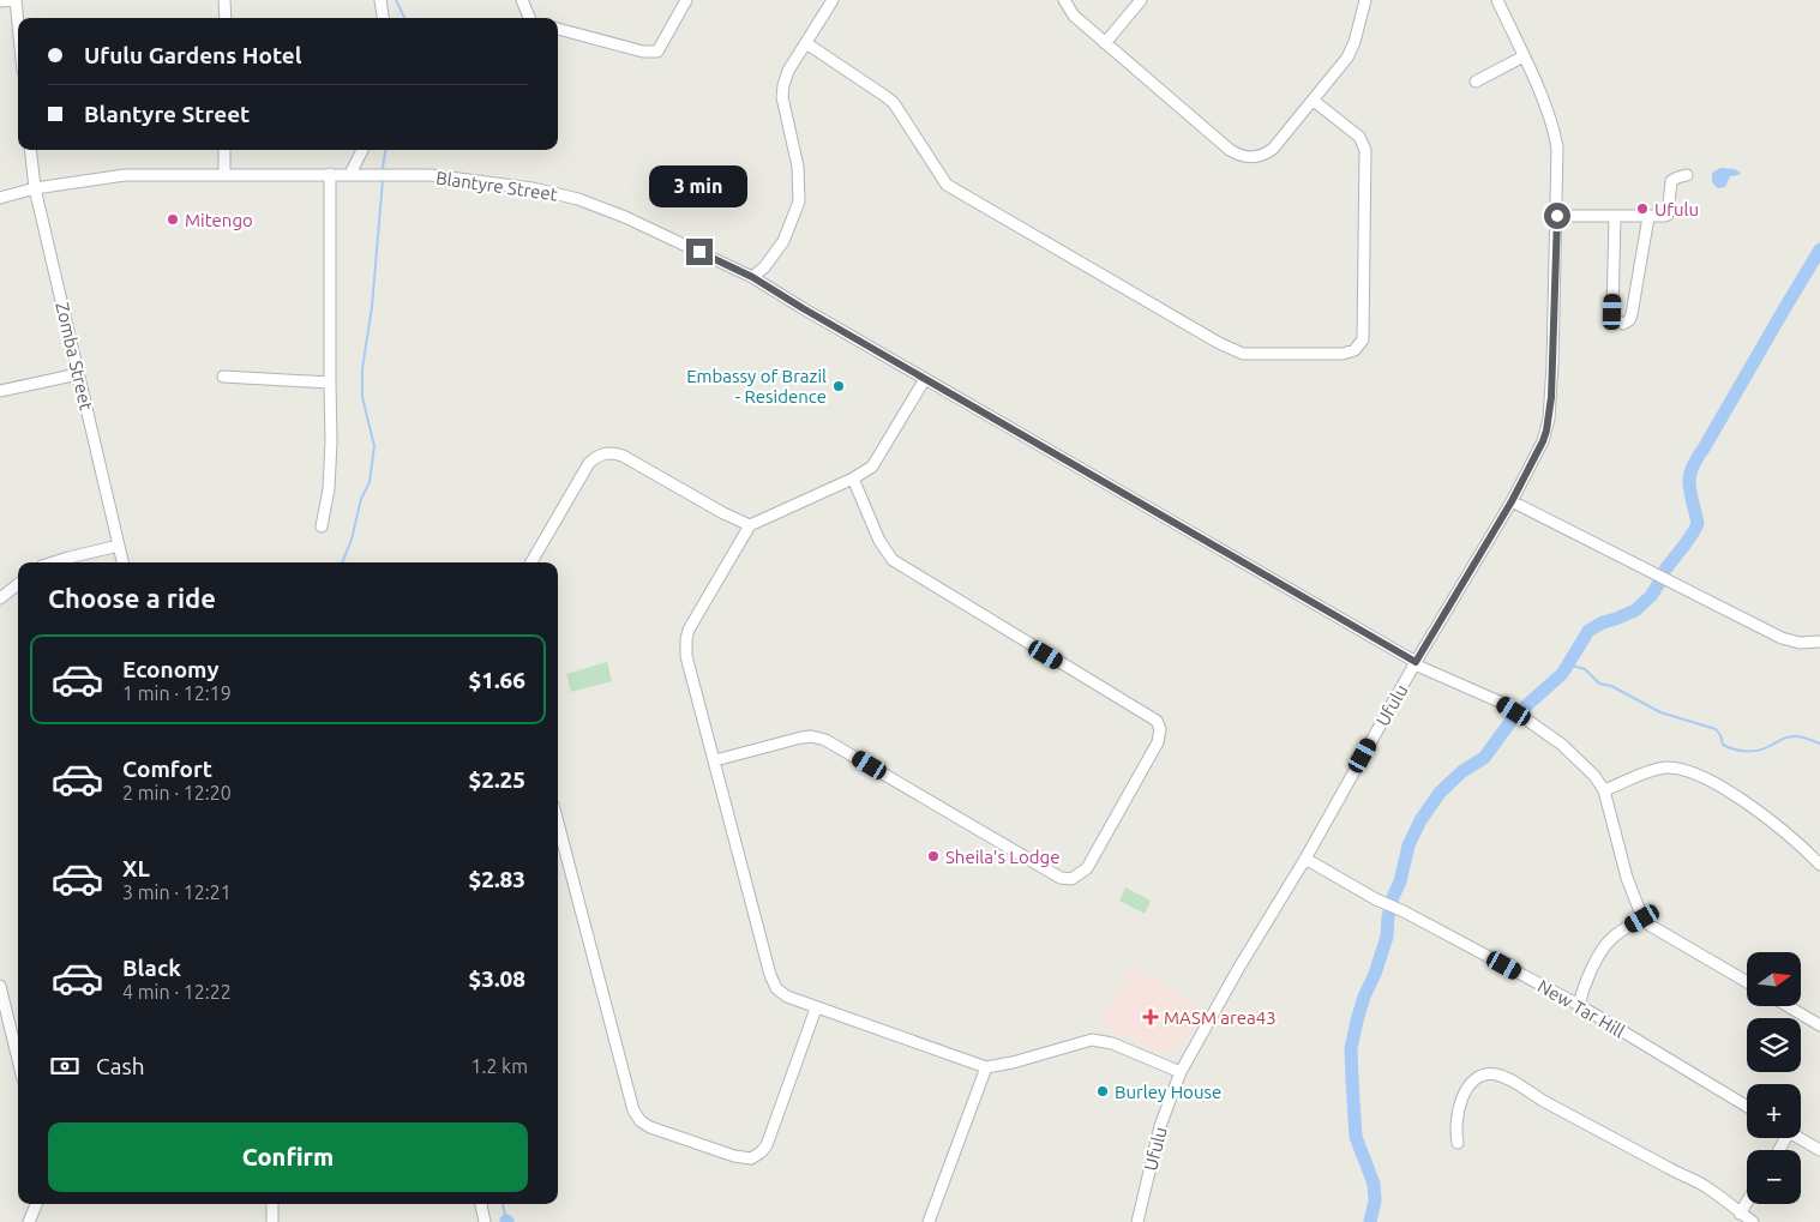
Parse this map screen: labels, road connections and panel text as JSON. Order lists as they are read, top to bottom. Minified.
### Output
{"streets":{"street":["Blantyre Street","Zomba Street","Ufulu","New Tar Hill"]},"crossings":[["Blantyre Street","Zomba Street"],["Blantyre Street","Ufulu"],["Ufulu","New Tar Hill"]],"places":{"other":["Ufulu","Mitengo","Embassy of Brazil - Residence","Sheila's Lodge","Burley House"],"health":["MASM area43"]},"north":"right","page":{"banner":["Ufulu Gardens Hotel","Blantyre Street"],"bubble":"3 min","heading":"Choose a ride","list":[{"name":"Economy","note":"1 min · 12:19","value":"$1.66"},{"name":"Comfort","note":"2 min · 12:20","value":"$2.25"},{"name":"XL","note":"3 min · 12:21","value":"$2.83"},{"name":"Black","note":"4 min · 12:22","value":"$3.08"}],"map_buttons":["+","−"],"pay":["Cash","1.2 km"],"buttons":"Confirm"}}
